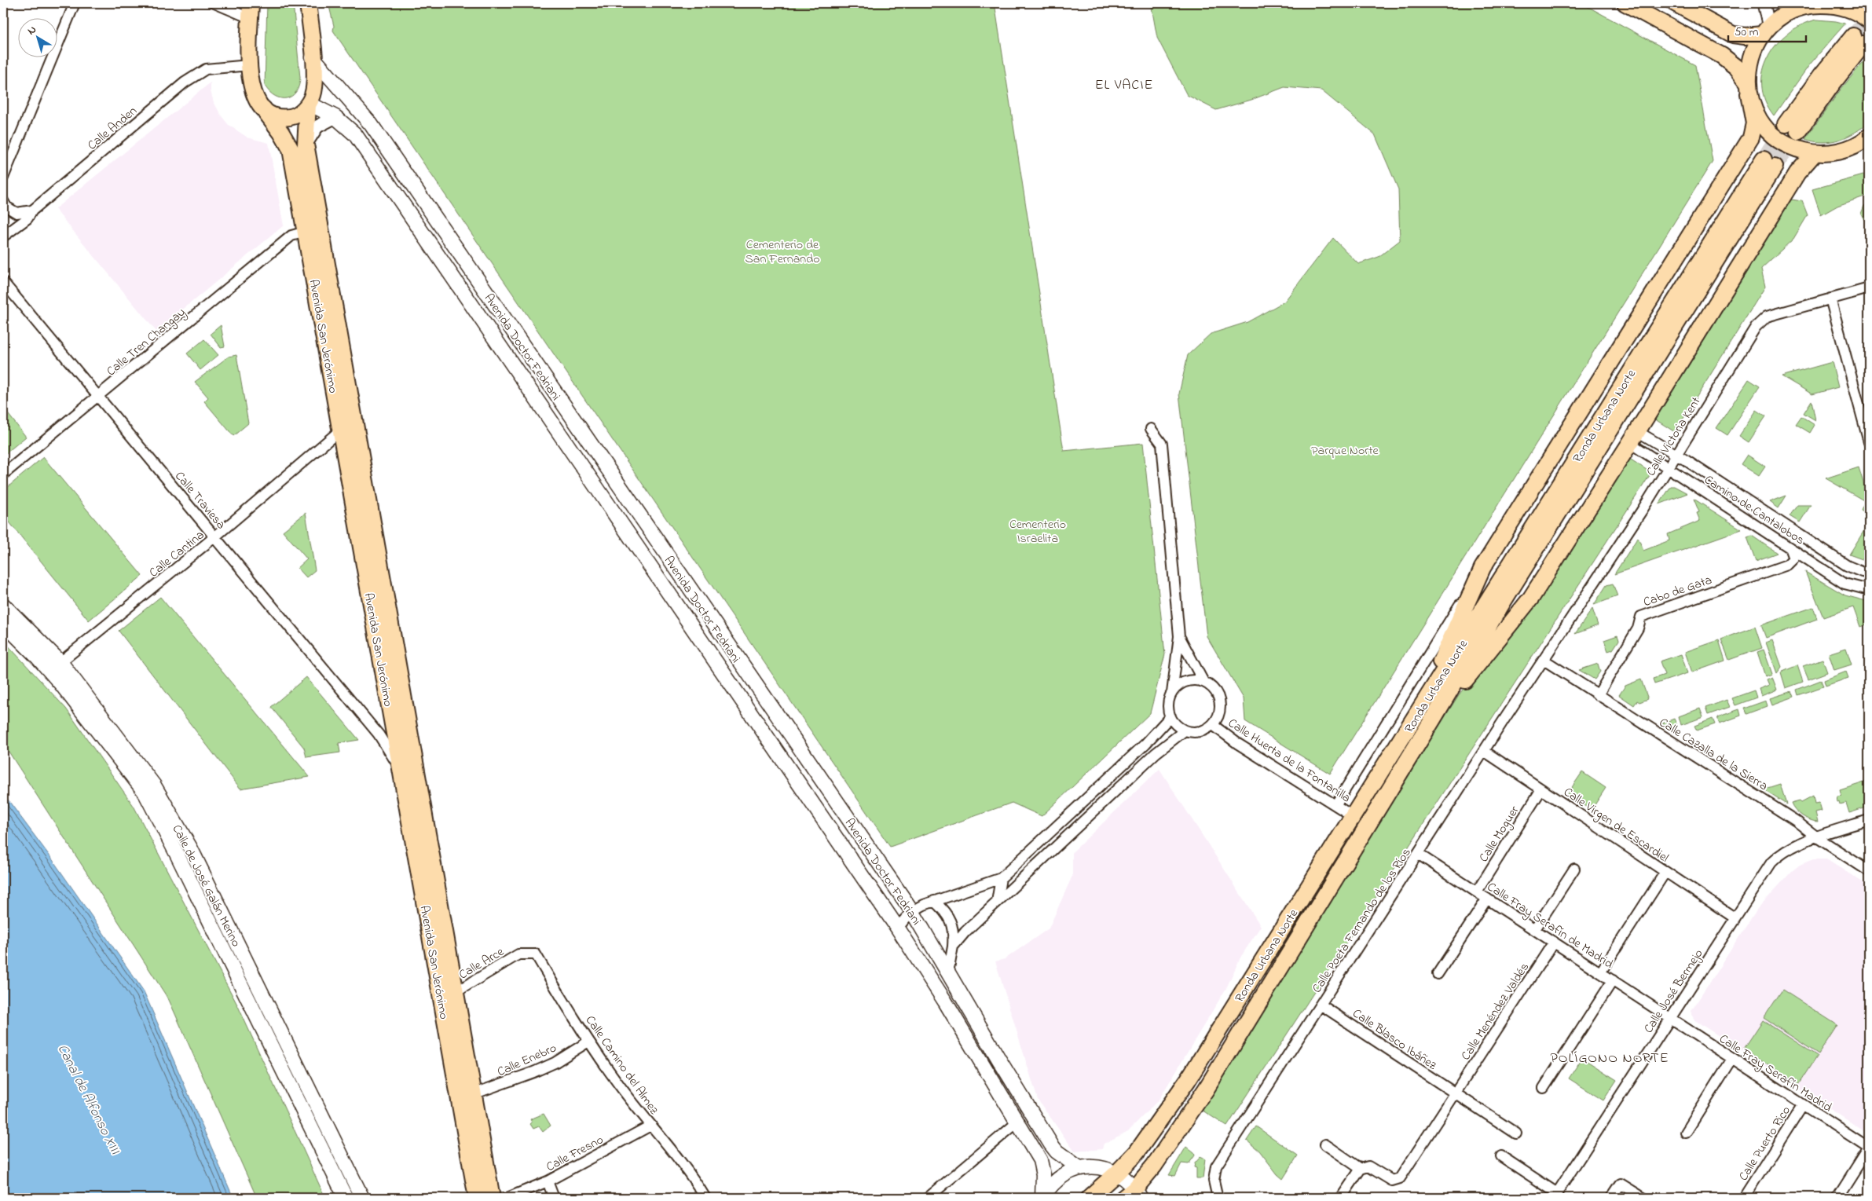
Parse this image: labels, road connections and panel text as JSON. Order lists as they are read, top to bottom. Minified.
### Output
{"streets":{"main road":["Avenida San Jerónimo","Avenida Doctor Fedriani","Ronda Urbana Norte","Calle de José Galán Merino"],"street":["Calle Anden","Calle Tren Changay","Calle Victoria Kent","Calle Traviesa","Camino de Cantalobos","Calle Cantina","Cabo de Gata","Calle Cazalla de la Sierra","Calle Huerta de la Fontanilla","Calle Virgen de Escardiel","Calle Moguer","Calle Poeta Fernando de los Ríos","Calle Fray Serafín de Madrid","Calle Arce","Calle José Bermejo","Calle Menéndez Valdés","Calle Blasco Ibáñez","Calle Enebro","Calle Camino del Almez","Calle Fray Serafín Madrid","Calle Puerto Rico","Calle Fresno"]},"crossings":[["Calle Anden","Avenida San Jerónimo"],["Avenida San Jerónimo","Calle Tren Changay"],["Avenida San Jerónimo","Avenida Doctor Fedriani"],["Avenida San Jerónimo","Calle Traviesa"],["Avenida San Jerónimo","Calle Cantina"],["Avenida San Jerónimo","Calle Arce"],["Avenida San Jerónimo","Calle Enebro"],["Calle Tren Changay","Calle Traviesa"],["Ronda Urbana Norte","Calle Huerta de la Fontanilla"],["Calle Victoria Kent","Camino de Cantalobos"],["Calle Victoria Kent","Calle Cazalla de la Sierra"],["Calle Victoria Kent","Calle Poeta Fernando de los Ríos"],["Calle Traviesa","Calle Cantina"],["Camino de Cantalobos","Cabo de Gata"],["Calle Cantina","Calle de José Galán Merino"],["Cabo de Gata","Calle Cazalla de la Sierra"],["Calle Cazalla de la Sierra","Calle Poeta Fernando de los Ríos"],["Calle Cazalla de la Sierra","Calle José Bermejo"],["Calle Virgen de Escardiel","Calle Moguer"],["Calle Virgen de Escardiel","Calle Poeta Fernando de los Ríos"],["Calle Virgen de Escardiel","Calle José Bermejo"],["Calle Moguer","Calle Fray Serafín de Madrid"],["Calle Poeta Fernando de los Ríos","Calle Fray Serafín de Madrid"],["Calle Poeta Fernando de los Ríos","Calle Blasco Ibáñez"],["Calle Fray Serafín de Madrid","Calle José Bermejo"],["Calle Fray Serafín de Madrid","Calle Menéndez Valdés"],["Calle Fray Serafín de Madrid","Calle Fray Serafín Madrid"],["Calle Arce","Calle Camino del Almez"],["Calle José Bermejo","Calle Fray Serafín Madrid"],["Calle Menéndez Valdés","Calle Blasco Ibáñez"],["Calle Enebro","Calle Camino del Almez"],["Calle Camino del Almez","Calle Fresno"],["Calle Fray Serafín Madrid","Calle Puerto Rico"]],"districts":["EL VACIE","POLÍGONO NORTE"],"water":["Canal de Alfonso XIII"],"parks":["Cementerio de San Fernando","Parque Norte","Cementerio Israelita"],"scale_bar":"50 m","north":"top left"}
